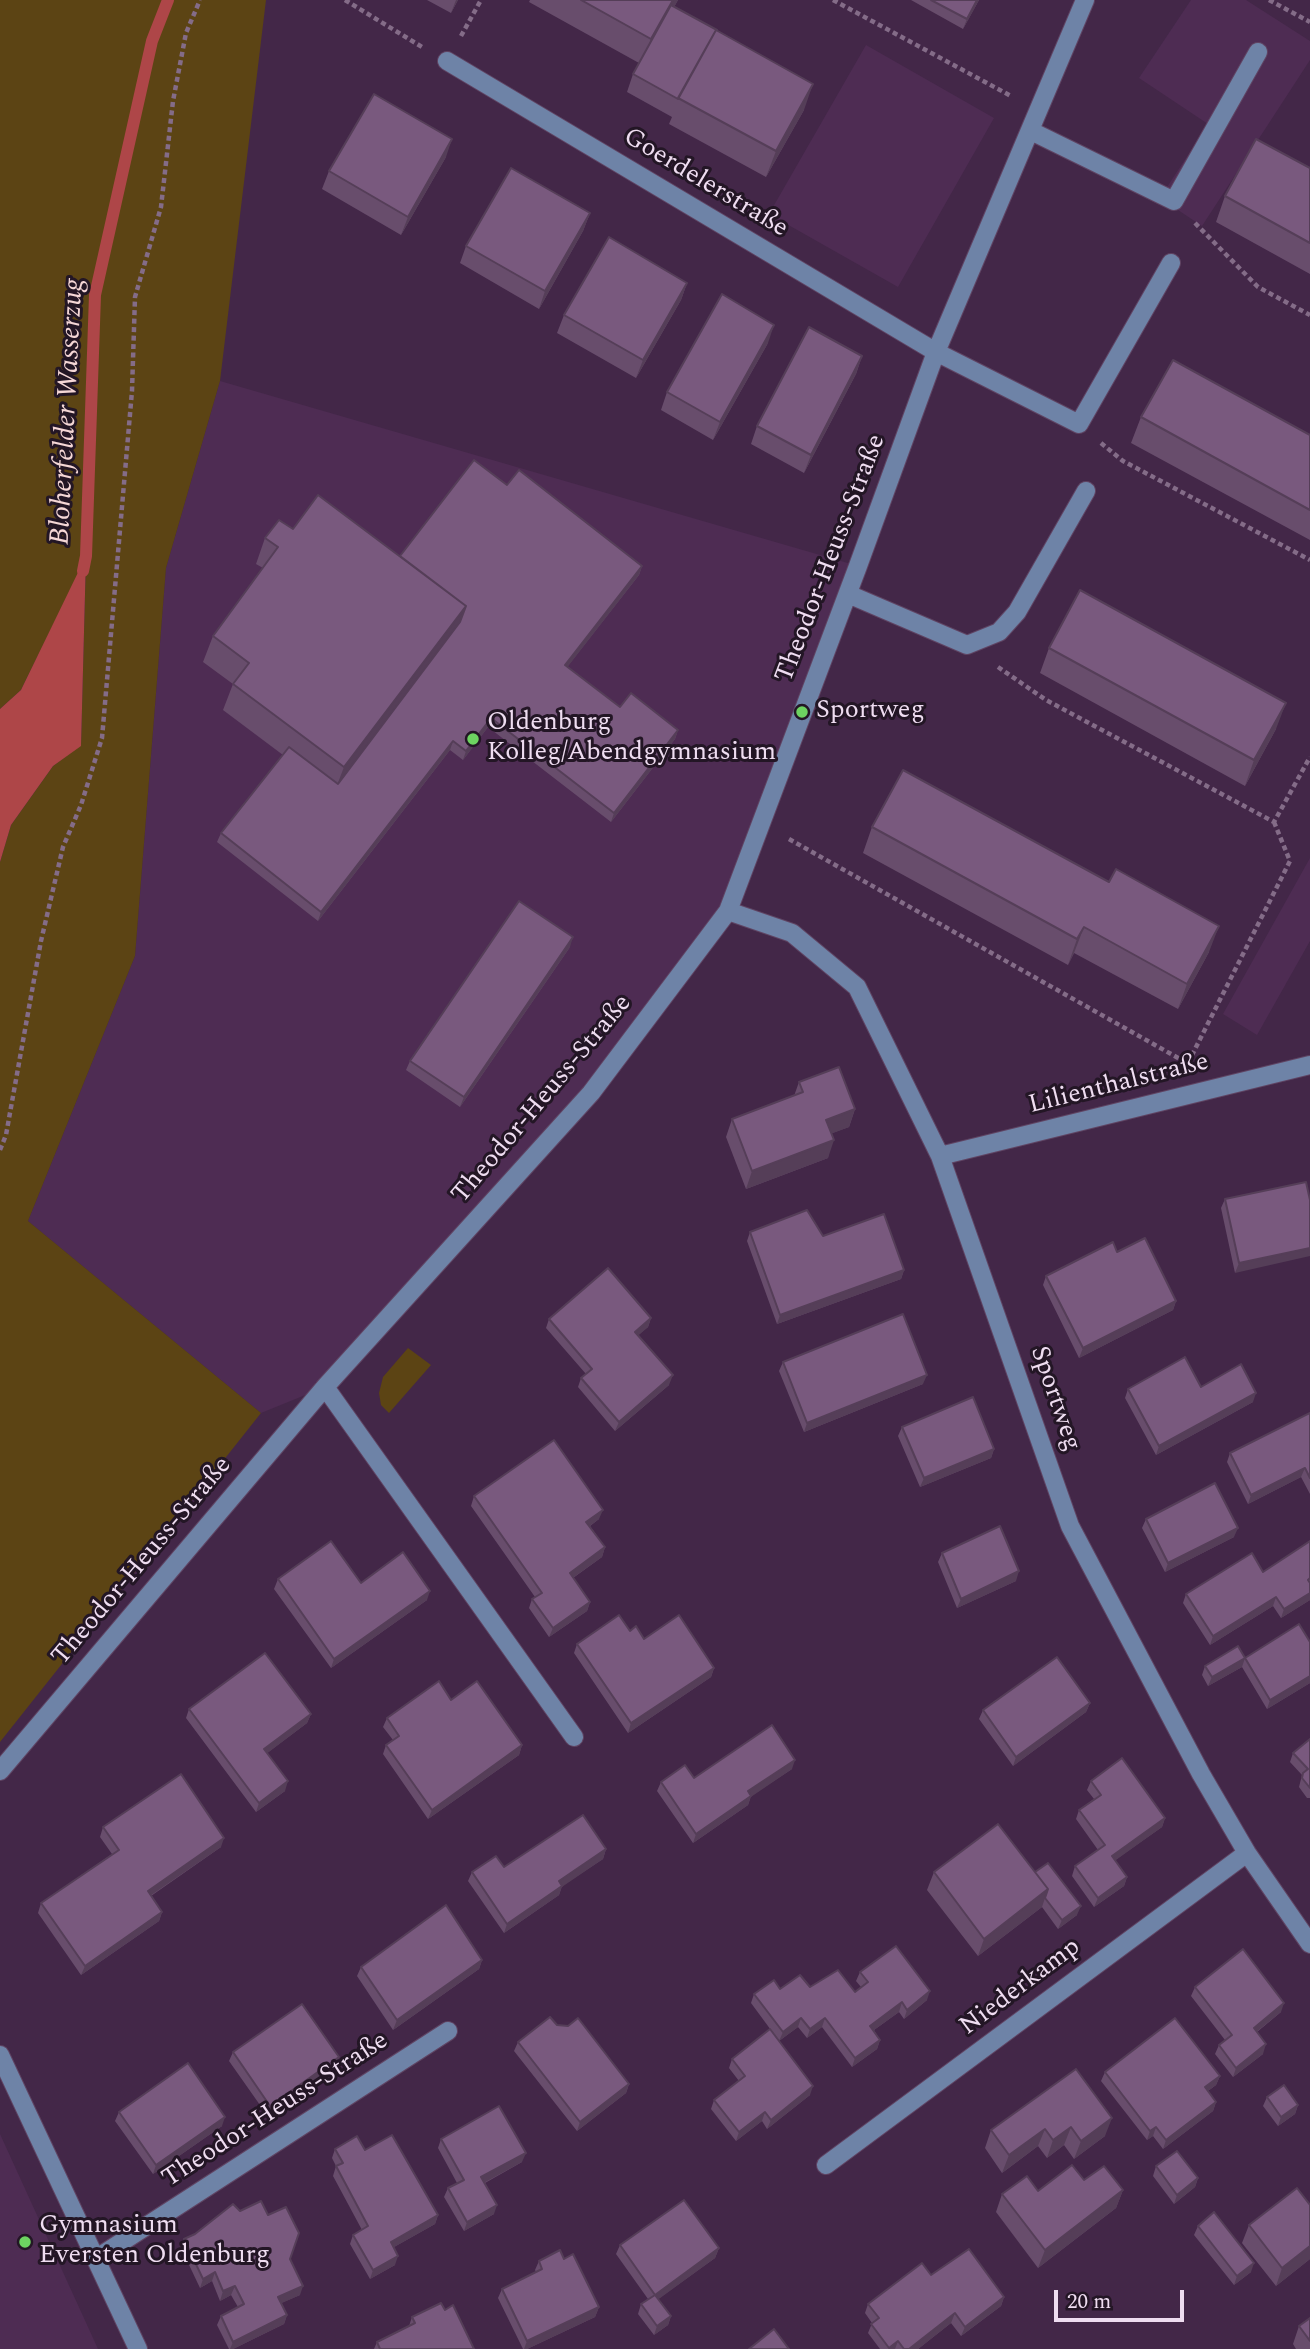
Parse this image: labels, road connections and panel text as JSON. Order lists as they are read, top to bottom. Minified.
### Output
{"streets":{"street":["Goerdelerstraße","Theodor-Heuss-Straße","Lilienthalstraße","Sportweg","Niederkamp"]},"crossings":[["Goerdelerstraße","Theodor-Heuss-Straße"],["Theodor-Heuss-Straße","Sportweg"],["Lilienthalstraße","Sportweg"],["Sportweg","Niederkamp"]],"water":["Bloherfelder Wasserzug"],"places":["Sportweg","Oldenburg Kolleg/Abendgymnasium","Gymnasium Eversten Oldenburg"],"scale_bar":"20 m"}
